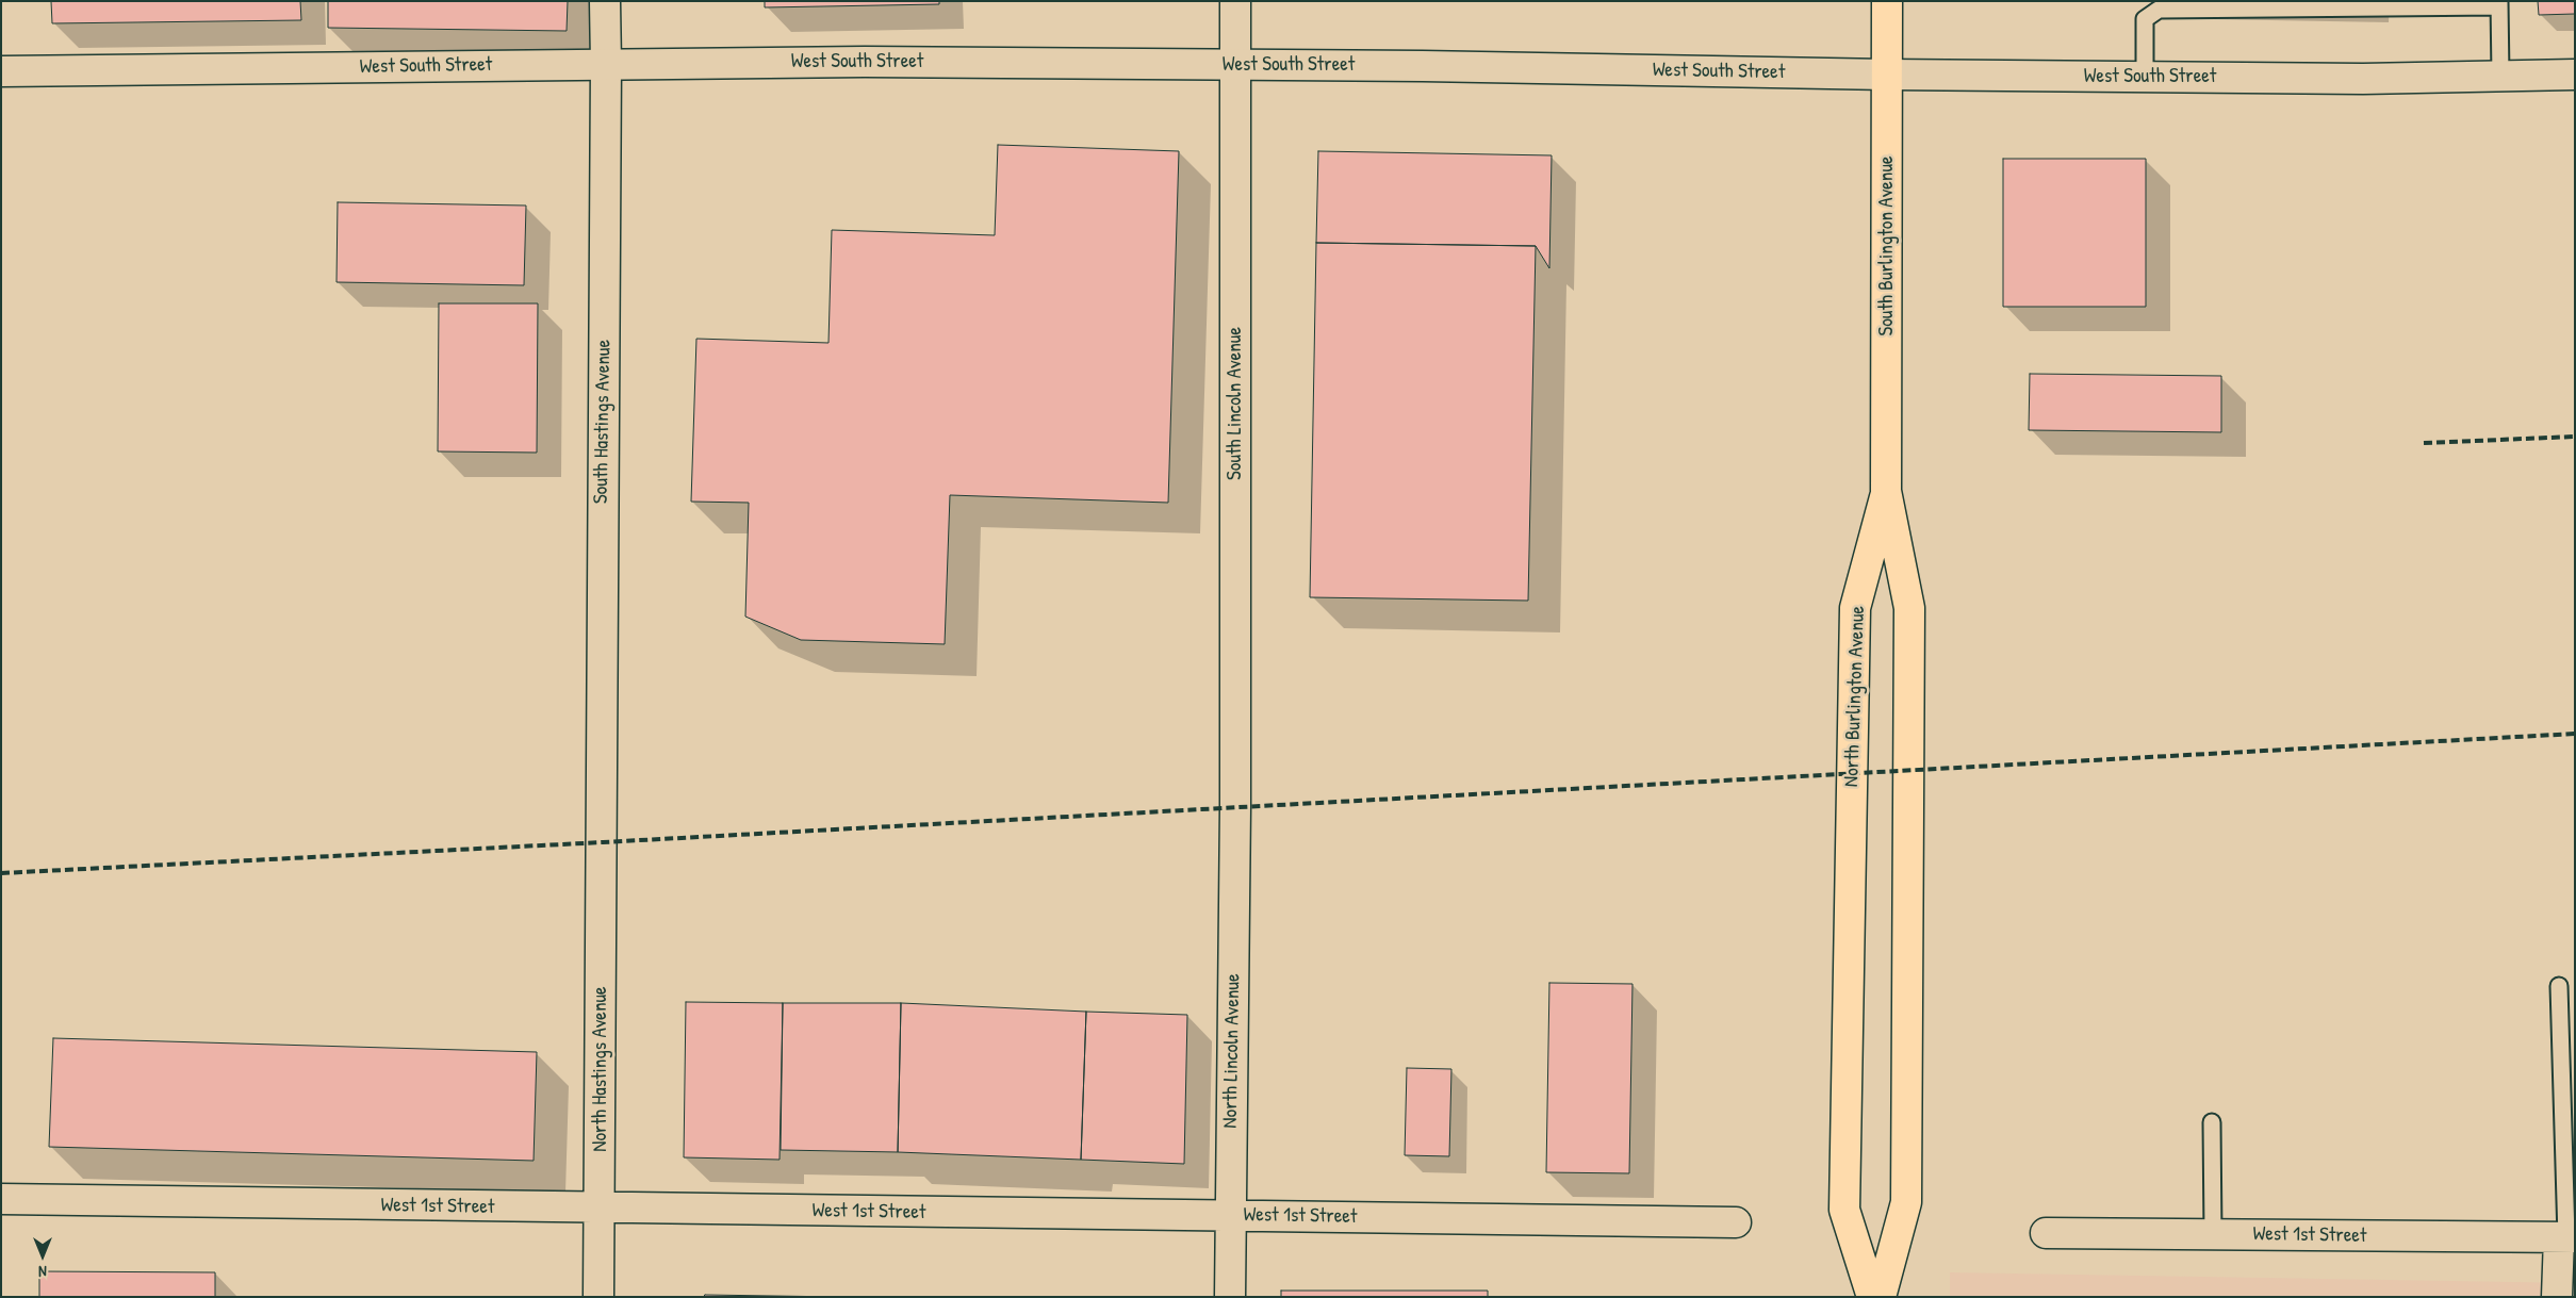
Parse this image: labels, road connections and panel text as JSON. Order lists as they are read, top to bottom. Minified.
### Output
{"streets":{"highway":["South Burlington Avenue","North Burlington Avenue"],"street":["West South Street","South Lincoln Avenue","South Hastings Avenue","North Lincoln Avenue","North Hastings Avenue","West 1st Street"]},"crossings":[["West South Street","South Burlington Avenue"],["West South Street","South Lincoln Avenue"],["West South Street","South Hastings Avenue"],["South Burlington Avenue","North Burlington Avenue"],["South Lincoln Avenue","North Lincoln Avenue"],["South Hastings Avenue","North Hastings Avenue"],["North Lincoln Avenue","West 1st Street"],["North Hastings Avenue","West 1st Street"]],"north":"bottom"}
